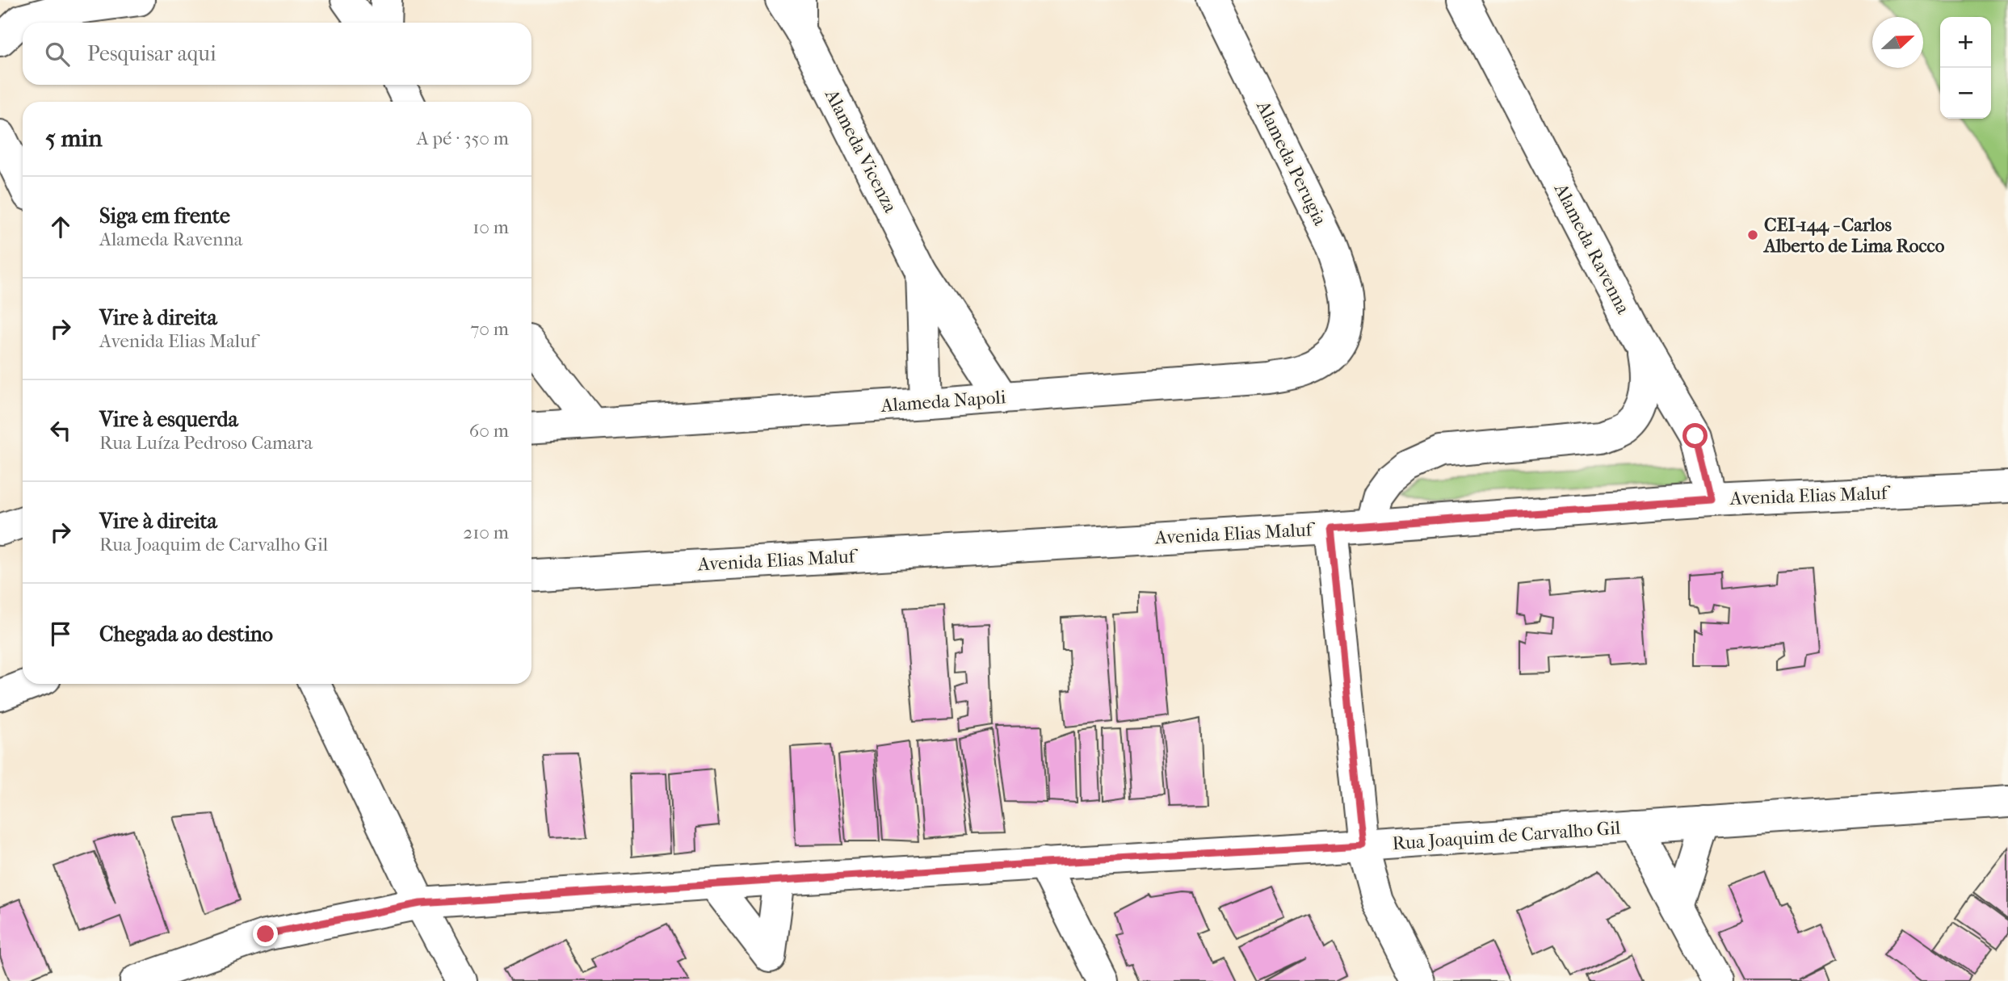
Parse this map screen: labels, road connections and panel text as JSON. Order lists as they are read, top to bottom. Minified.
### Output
{"streets":{"street":["Alameda Vicenza","Alameda Perugia","Alameda Ravenna","Alameda Napoli","Avenida Elias Maluf","Rua Joaquim de Carvalho Gil"]},"crossings":[["Alameda Vicenza","Alameda Napoli"],["Alameda Perugia","Alameda Napoli"],["Alameda Ravenna","Avenida Elias Maluf"]],"places":["CEI-144 - Carlos Alberto de Lima Rocco"],"north":"right","page":{"map_buttons":["+","−"],"search":"Pesquisar aqui","heading":["5 min","A pé · 350 m"],"list":[["Siga em frente","Alameda Ravenna","10 m"],["Vire à direita","Avenida Elias Maluf","70 m"],["Vire à esquerda","Rua Luíza Pedroso Camara","60 m"],["Vire à direita","Rua Joaquim de Carvalho Gil","210 m"],"Chegada ao destino"]}}
